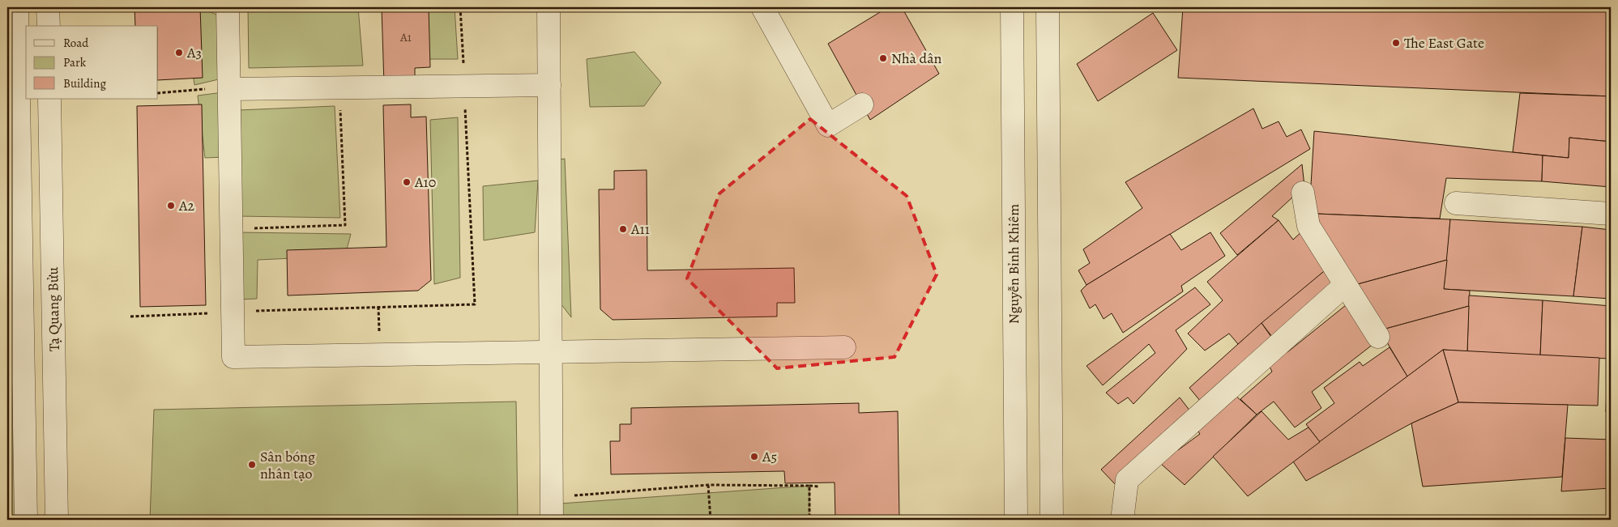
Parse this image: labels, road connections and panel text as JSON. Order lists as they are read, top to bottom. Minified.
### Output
{"streets":{"street":["Nguyễn Bỉnh Khiêm","Tạ Quang Bửu"]},"places":["The East Gate","A3","Nhà dân","A10","A2","A11","A5","Sân bóng nhân tạo"],"house_numbers":["A1"],"legend":["Road","Park","Building"]}
